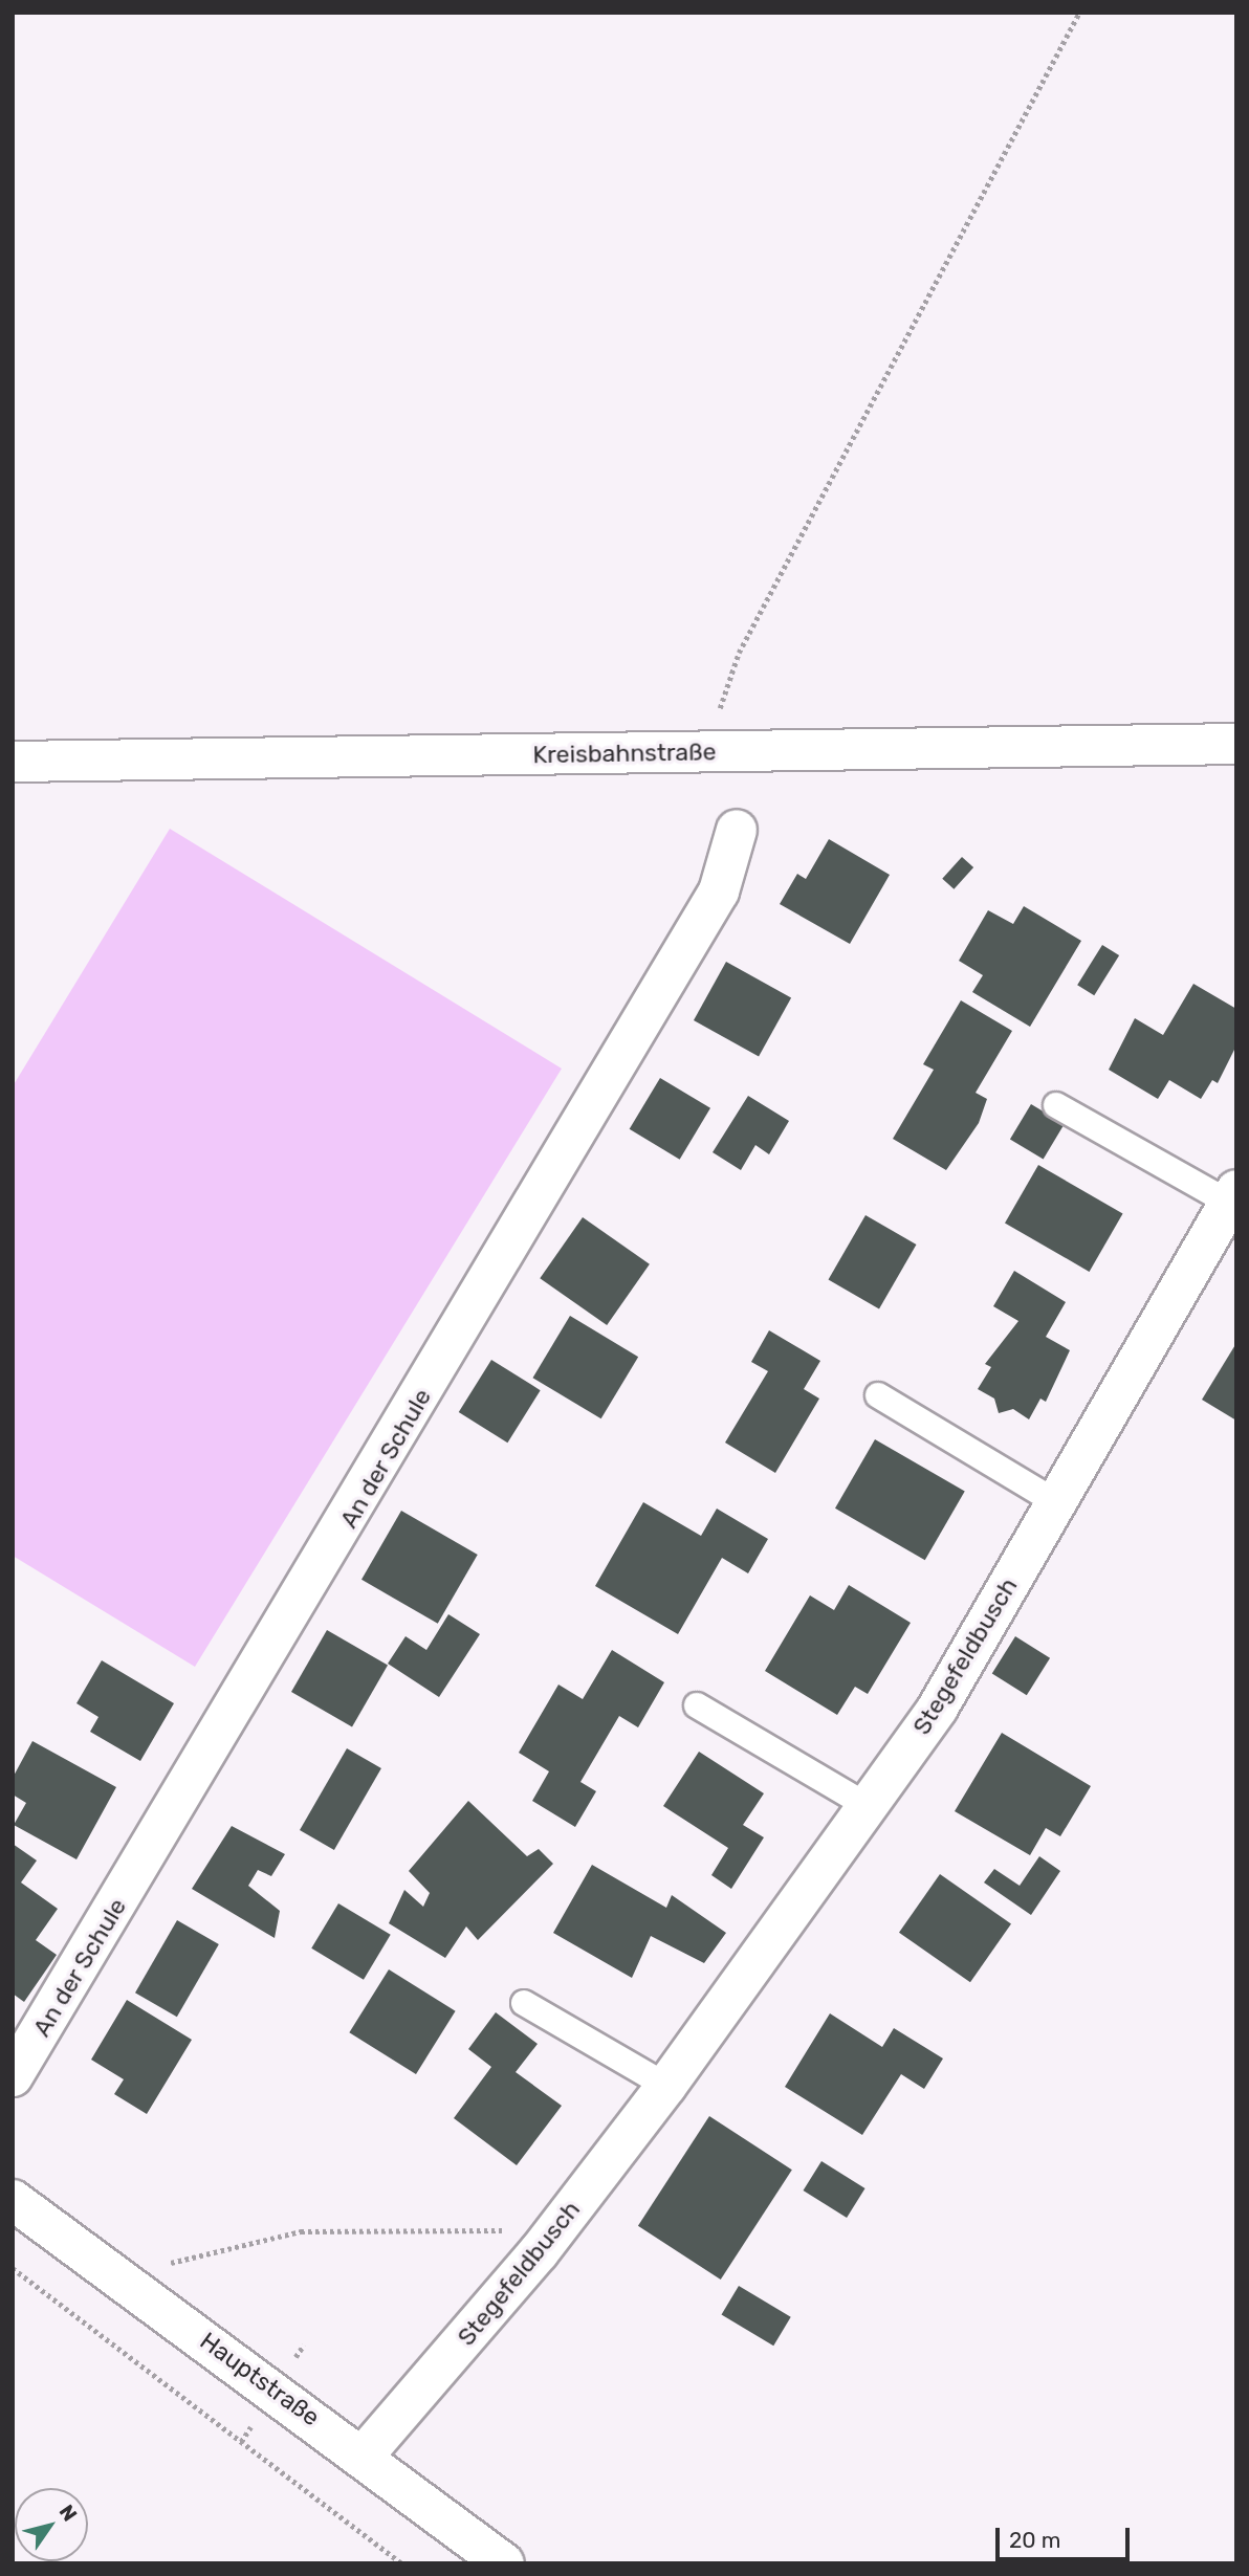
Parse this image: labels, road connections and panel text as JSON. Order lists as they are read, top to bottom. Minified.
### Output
{"streets":{"street":["Kreisbahnstraße","An der Schule","Stegefeldbusch","Hauptstraße"]},"crossings":[["Stegefeldbusch","Hauptstraße"]],"scale_bar":"20 m","north":"top right"}
